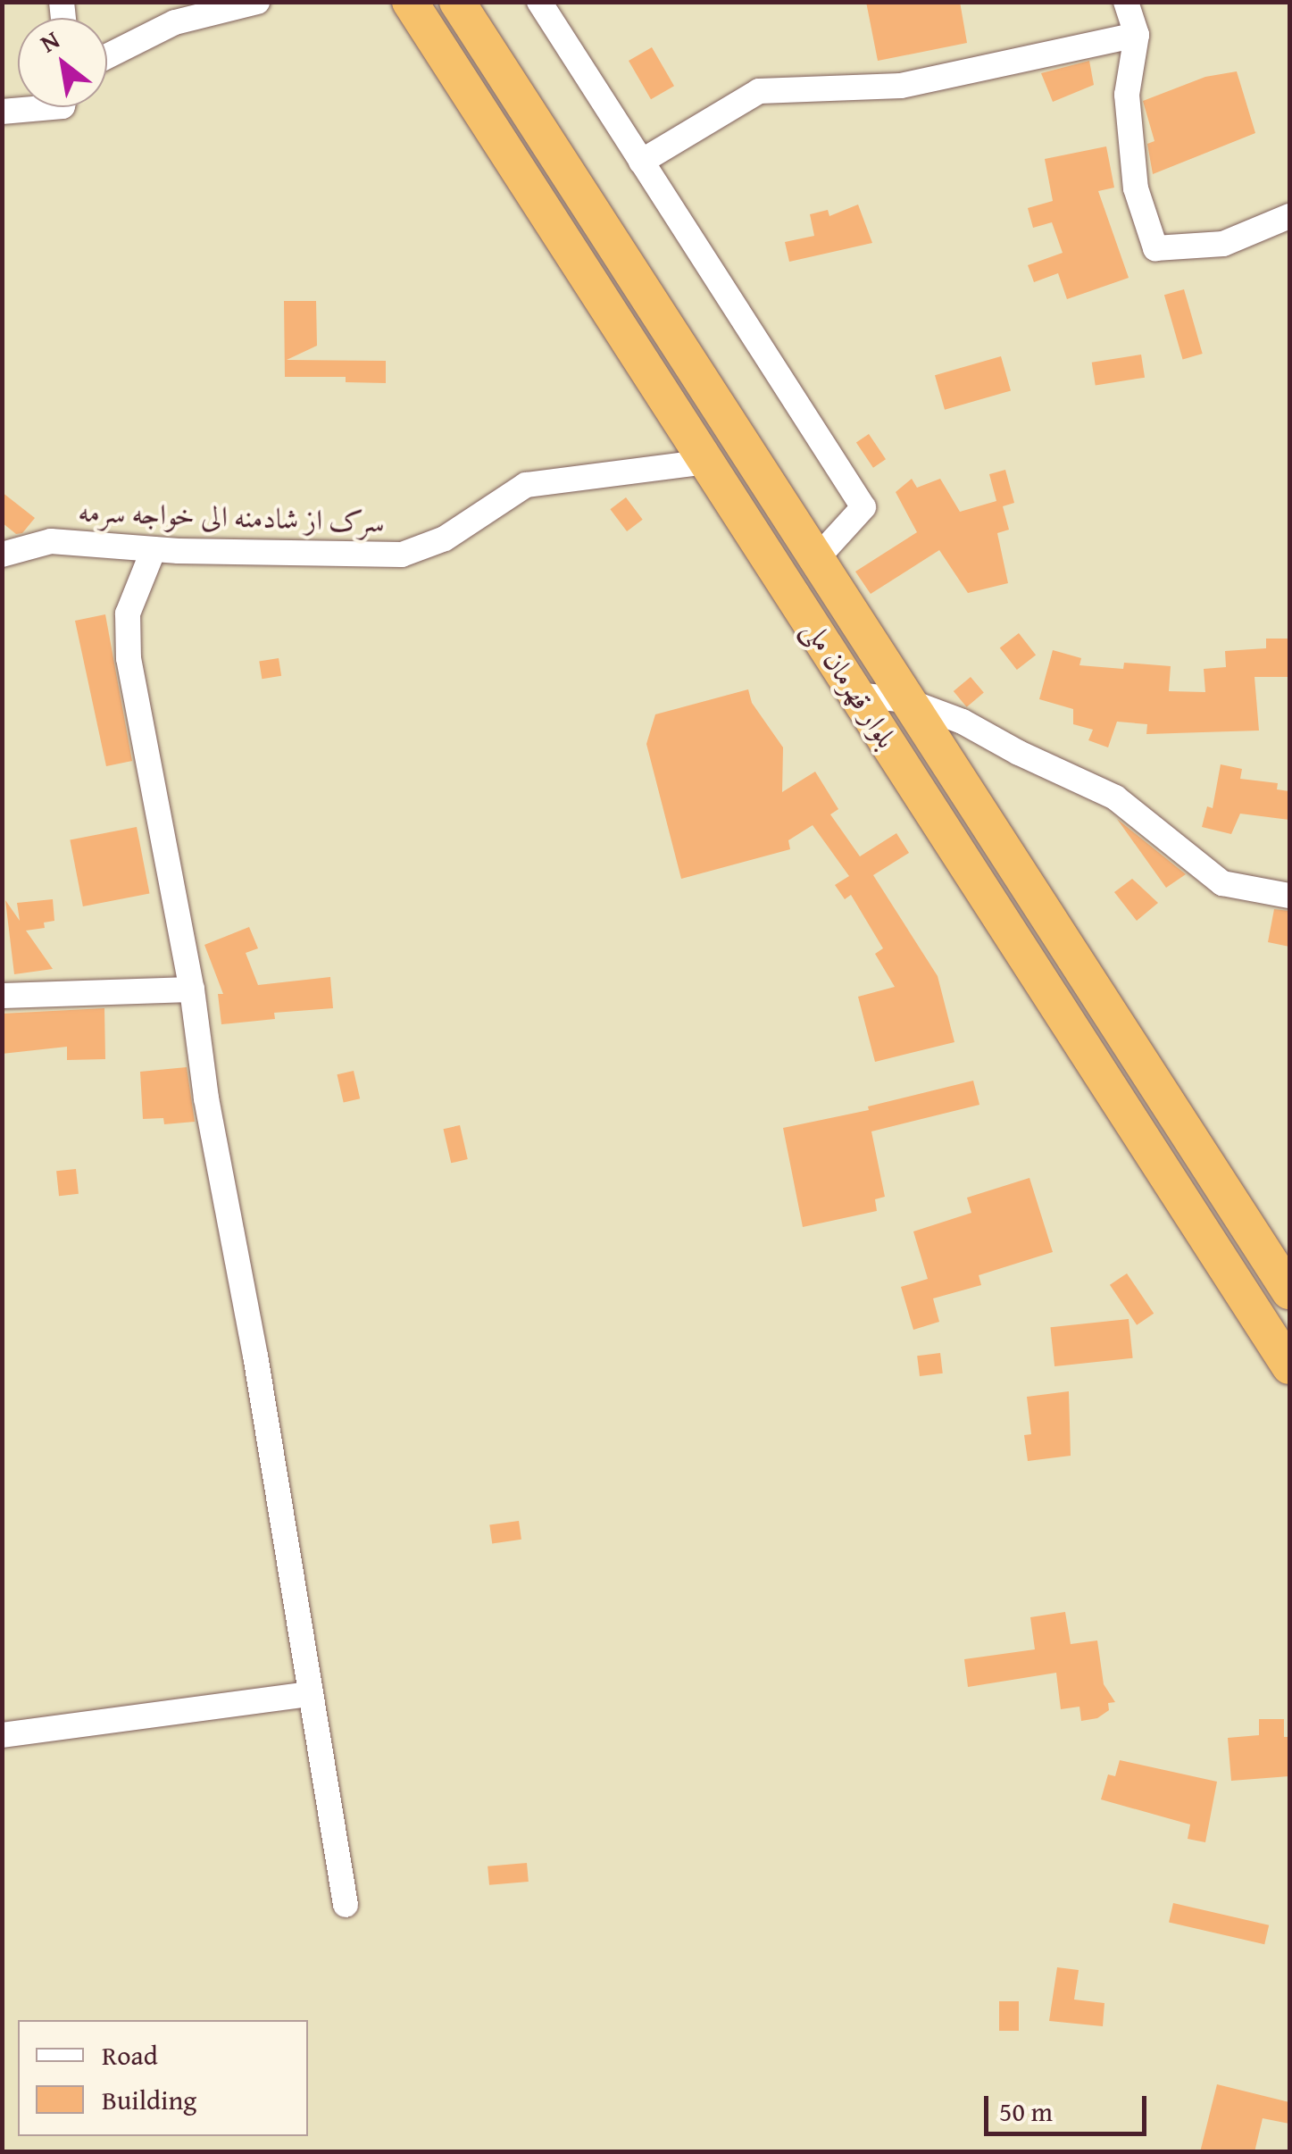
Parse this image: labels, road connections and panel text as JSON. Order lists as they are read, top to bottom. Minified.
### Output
{"streets":{"highway":["بلوار قهرمان ملی"],"street":["سرک از شادمنه الی خواجه سرمه"]},"crossings":[["سرک از شادمنه الی خواجه سرمه","بلوار قهرمان ملی"]],"legend":["Road","Building"],"scale_bar":"50 m","north":"top left"}
